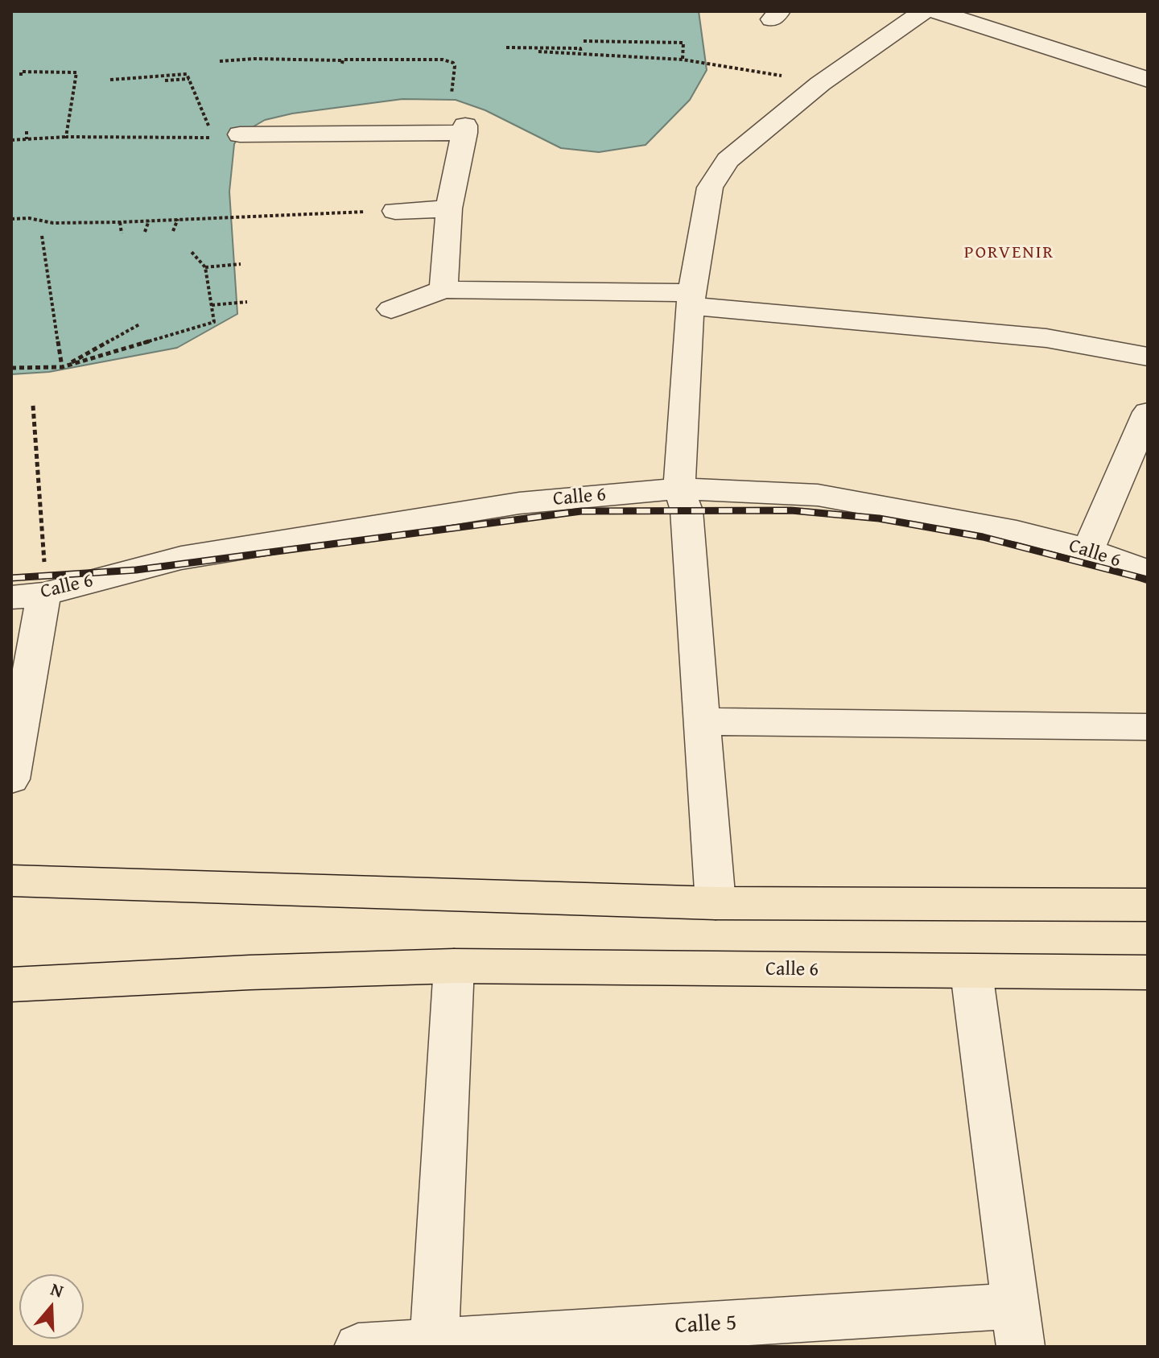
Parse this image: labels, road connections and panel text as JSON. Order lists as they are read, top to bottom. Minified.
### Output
{"streets":{"highway":["Calle 6"],"street":["Calle 5"]},"districts":["PORVENIR"],"north":"top"}
